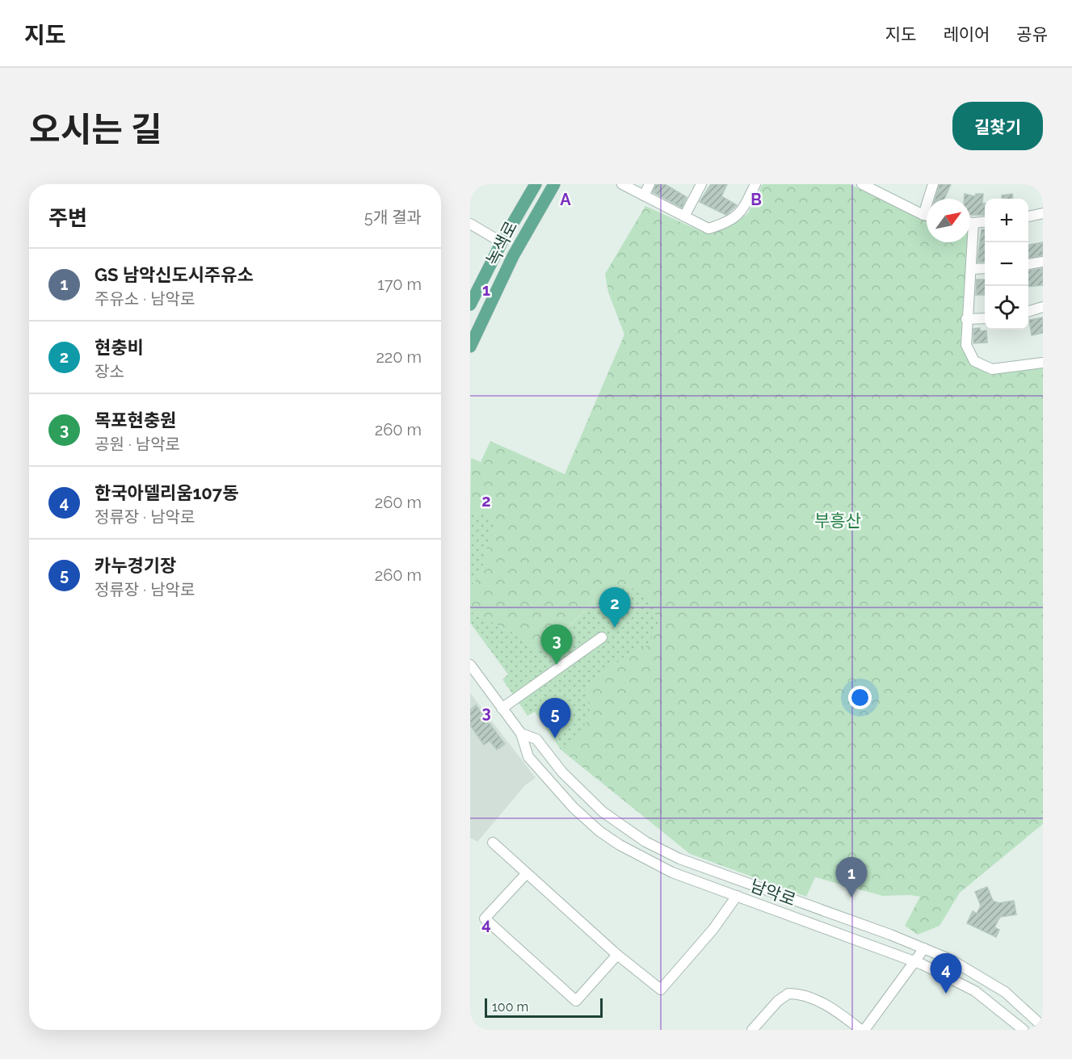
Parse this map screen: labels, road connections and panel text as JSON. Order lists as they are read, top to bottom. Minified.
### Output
{"streets":{"main road":["녹색로"],"street":["남악로"]},"parks":["부흥산"],"scale_bar":"100 m","north":"top right","page":{"header":"지도","nav":["지도","레이어","공유"],"title":"오시는 길","buttons":"길찾기","heading":["주변","5개 결과"],"map_buttons":["+","−"],"list":[{"mark":"1","name":"GS 남악신도시주유소","note":"주유소 · 남악로","value":"170 m"},{"mark":"2","name":"현충비","note":"장소","value":"220 m"},{"mark":"3","name":"목포현충원","note":"공원 · 남악로","value":"260 m"},{"mark":"4","name":"한국아델리움107동","note":"정류장 · 남악로","value":"260 m"},{"mark":"5","name":"카누경기장","note":"정류장 · 남악로","value":"260 m"}],"pins":["2","3","5","1","4"],"scale":"100 m"},"grid":{"columns":["A","B"],"rows":["1","2","3","4"]}}
